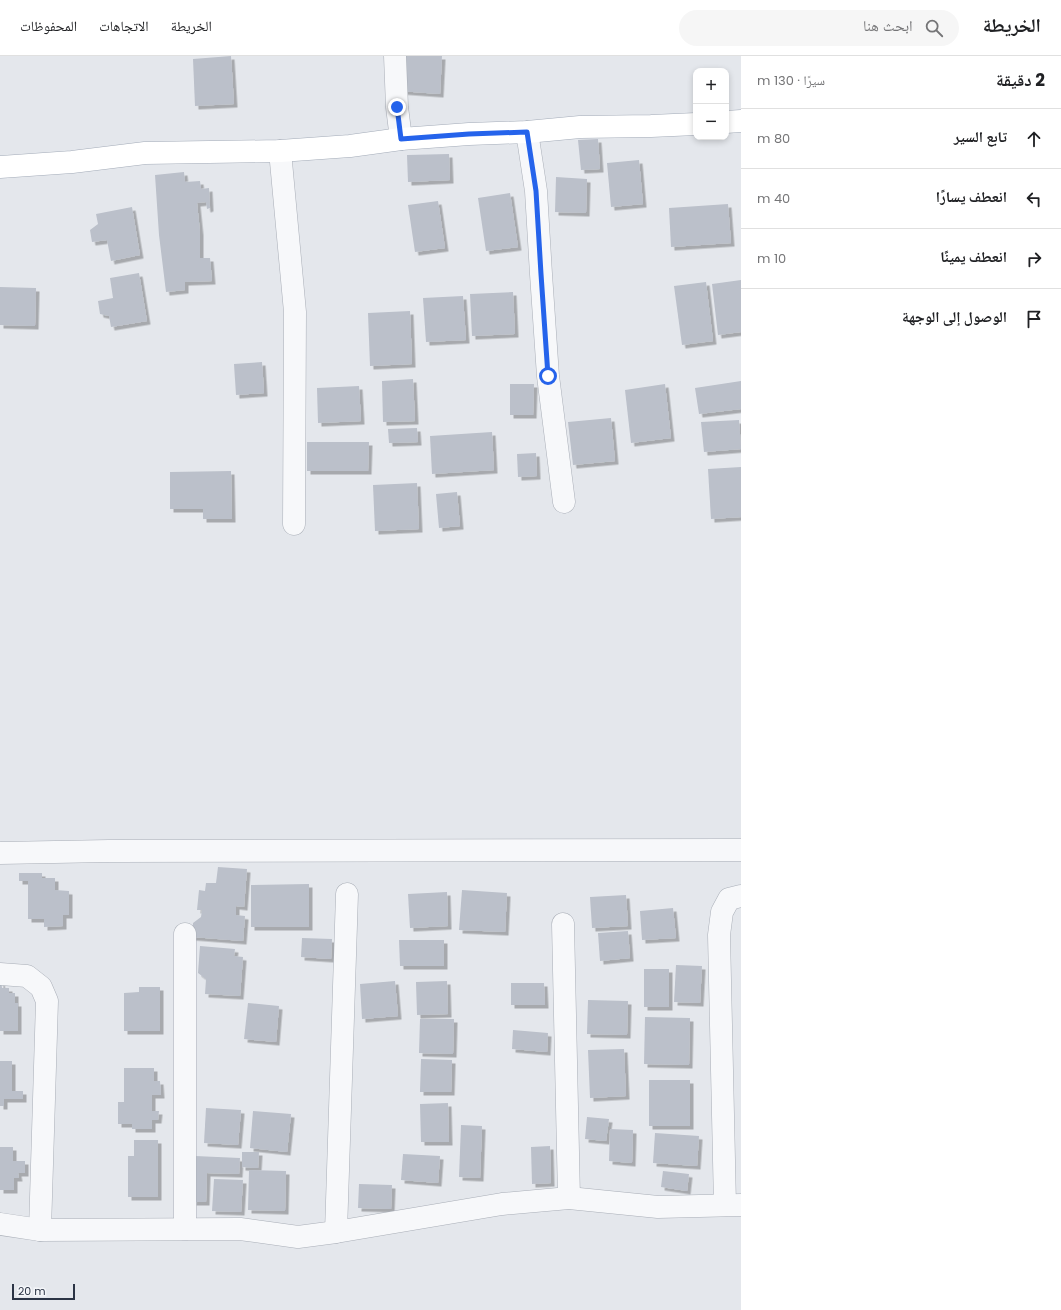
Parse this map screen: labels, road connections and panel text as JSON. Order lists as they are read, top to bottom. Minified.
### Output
{"scale_bar":"20 m","page":{"header":"الخريطة","search":"ابحث هنا","nav":["الخريطة","الاتجاهات","المحفوظات"],"heading":["2 دقيقة","سيرًا · 130 m"],"map_buttons":["+","−"],"list":[["تابع السير","80 m"],["انعطف يسارًا","40 m"],["انعطف يمينًا","10 m"],"الوصول إلى الوجهة"],"scale":"20 m"}}
